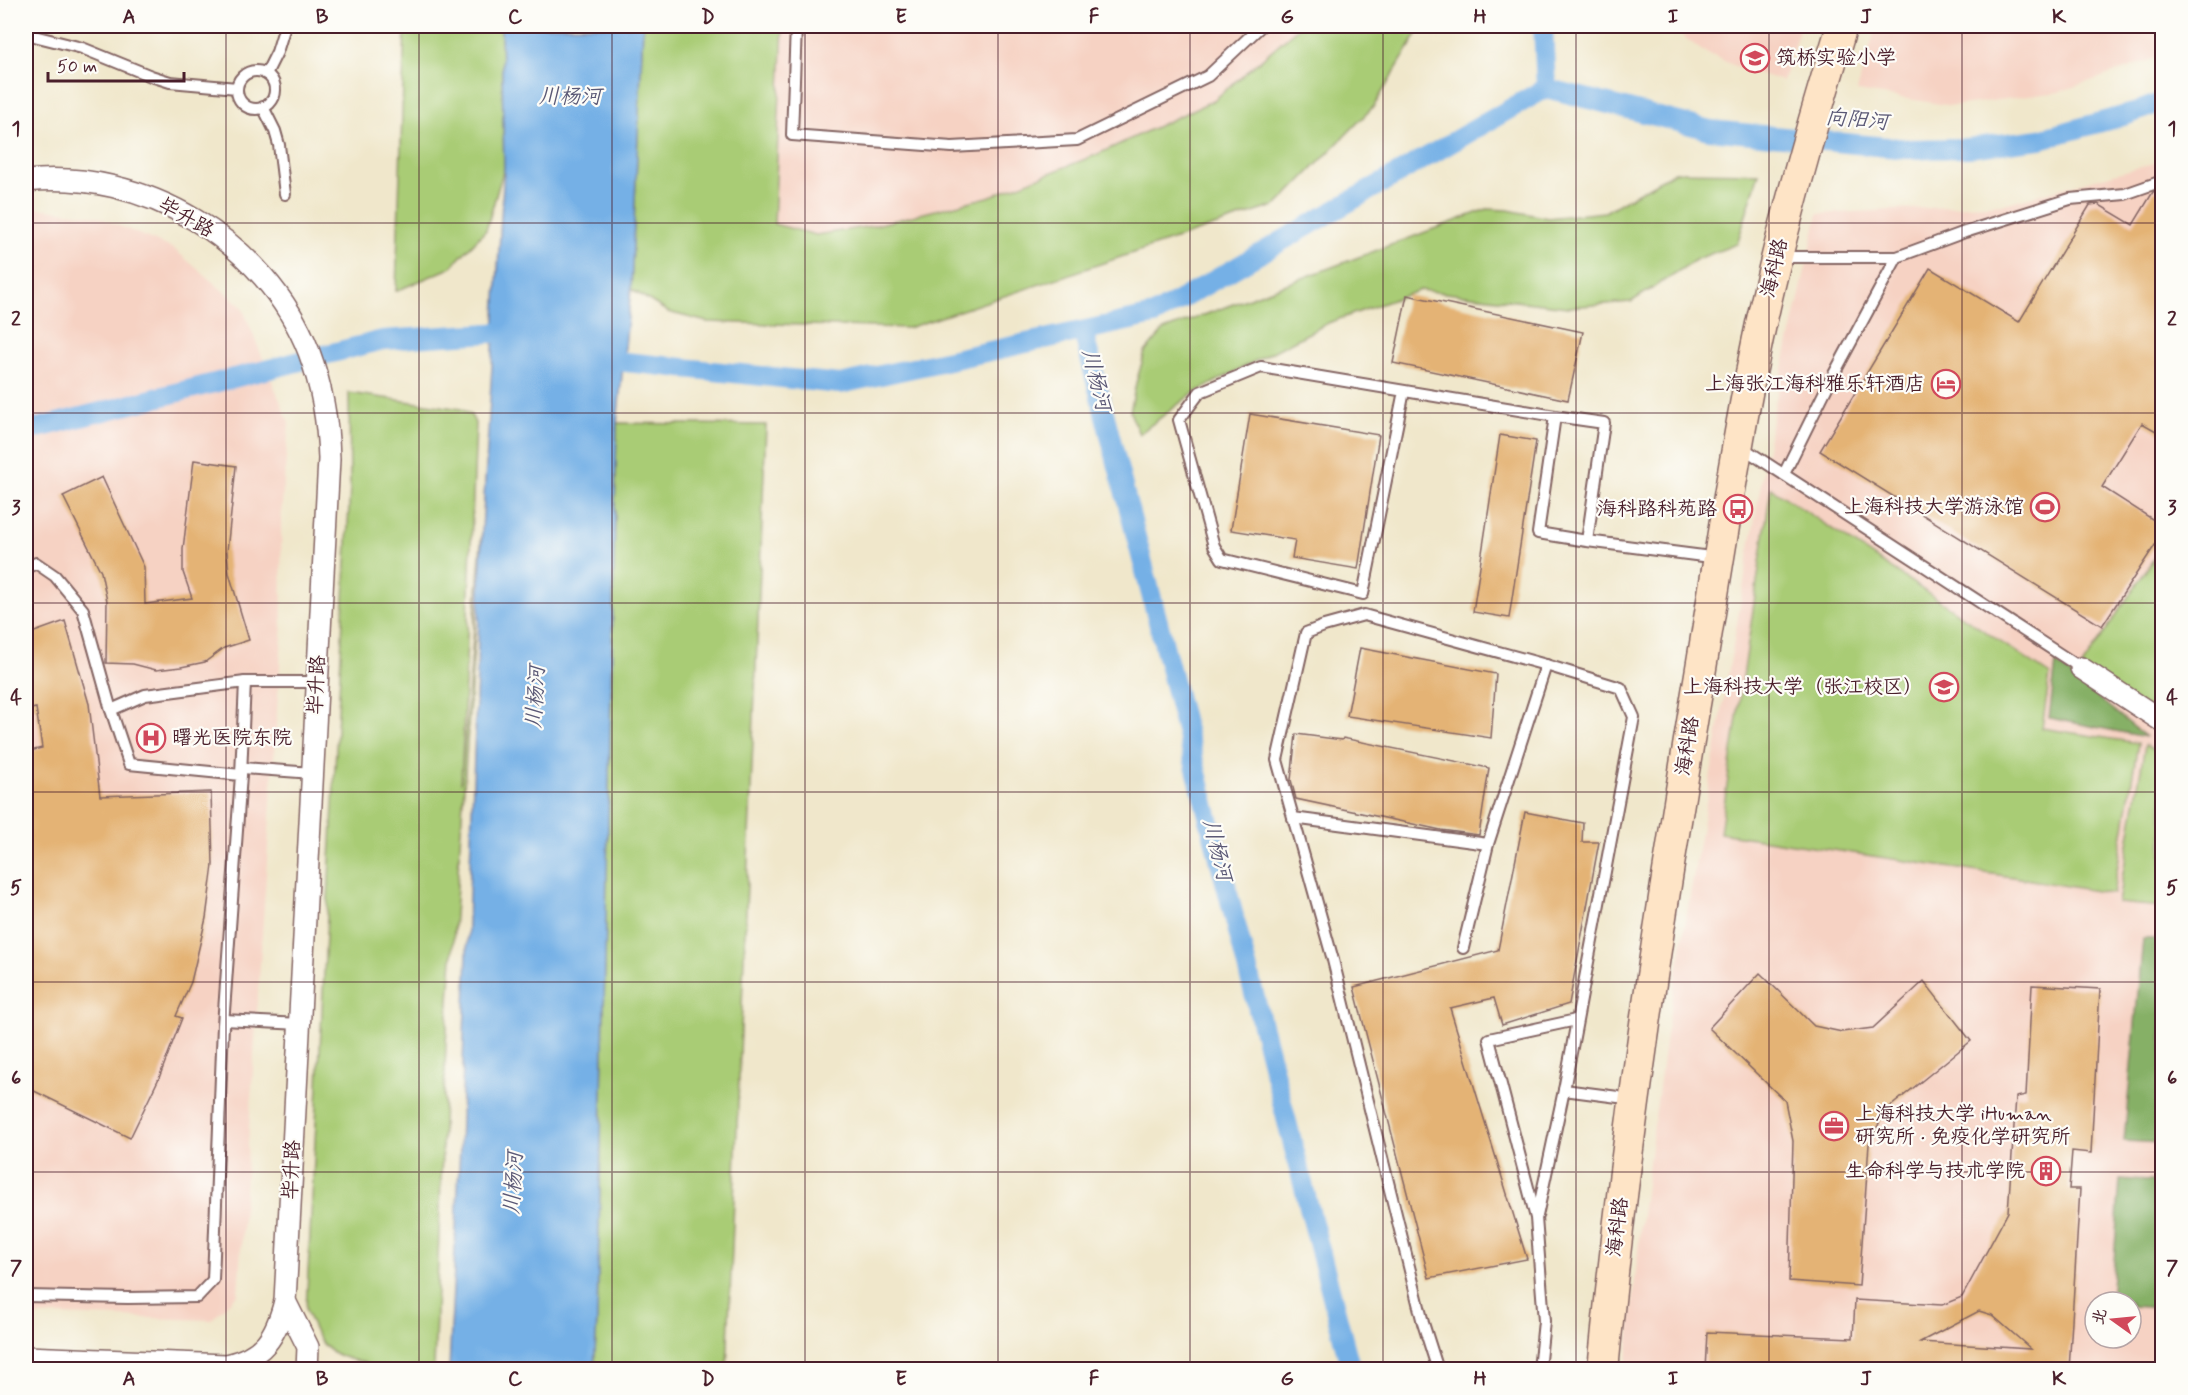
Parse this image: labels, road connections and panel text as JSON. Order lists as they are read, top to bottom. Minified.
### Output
{"streets":{"street":["毕升路","海科路"]},"water":["川杨河","向阳河"],"places":{"school or university":["筑桥实验小学","上海科技大学（张江校区）"],"hotel":["上海张江海科雅乐轩酒店"],"sports":["上海科技大学游泳馆"],"bus stop":["海科路科苑路"],"hospital":["曙光医院东院"],"office":["上海科技大学 iHuman 研究所 · 免疫化学研究所"],"building":["生命科学与技术学院"]},"scale_bar":"50 m","north":"left","grid":{"columns":["A","B","C","D","E","F","G","H","I","J","K"],"rows":["1","2","3","4","5","6","7"]}}
